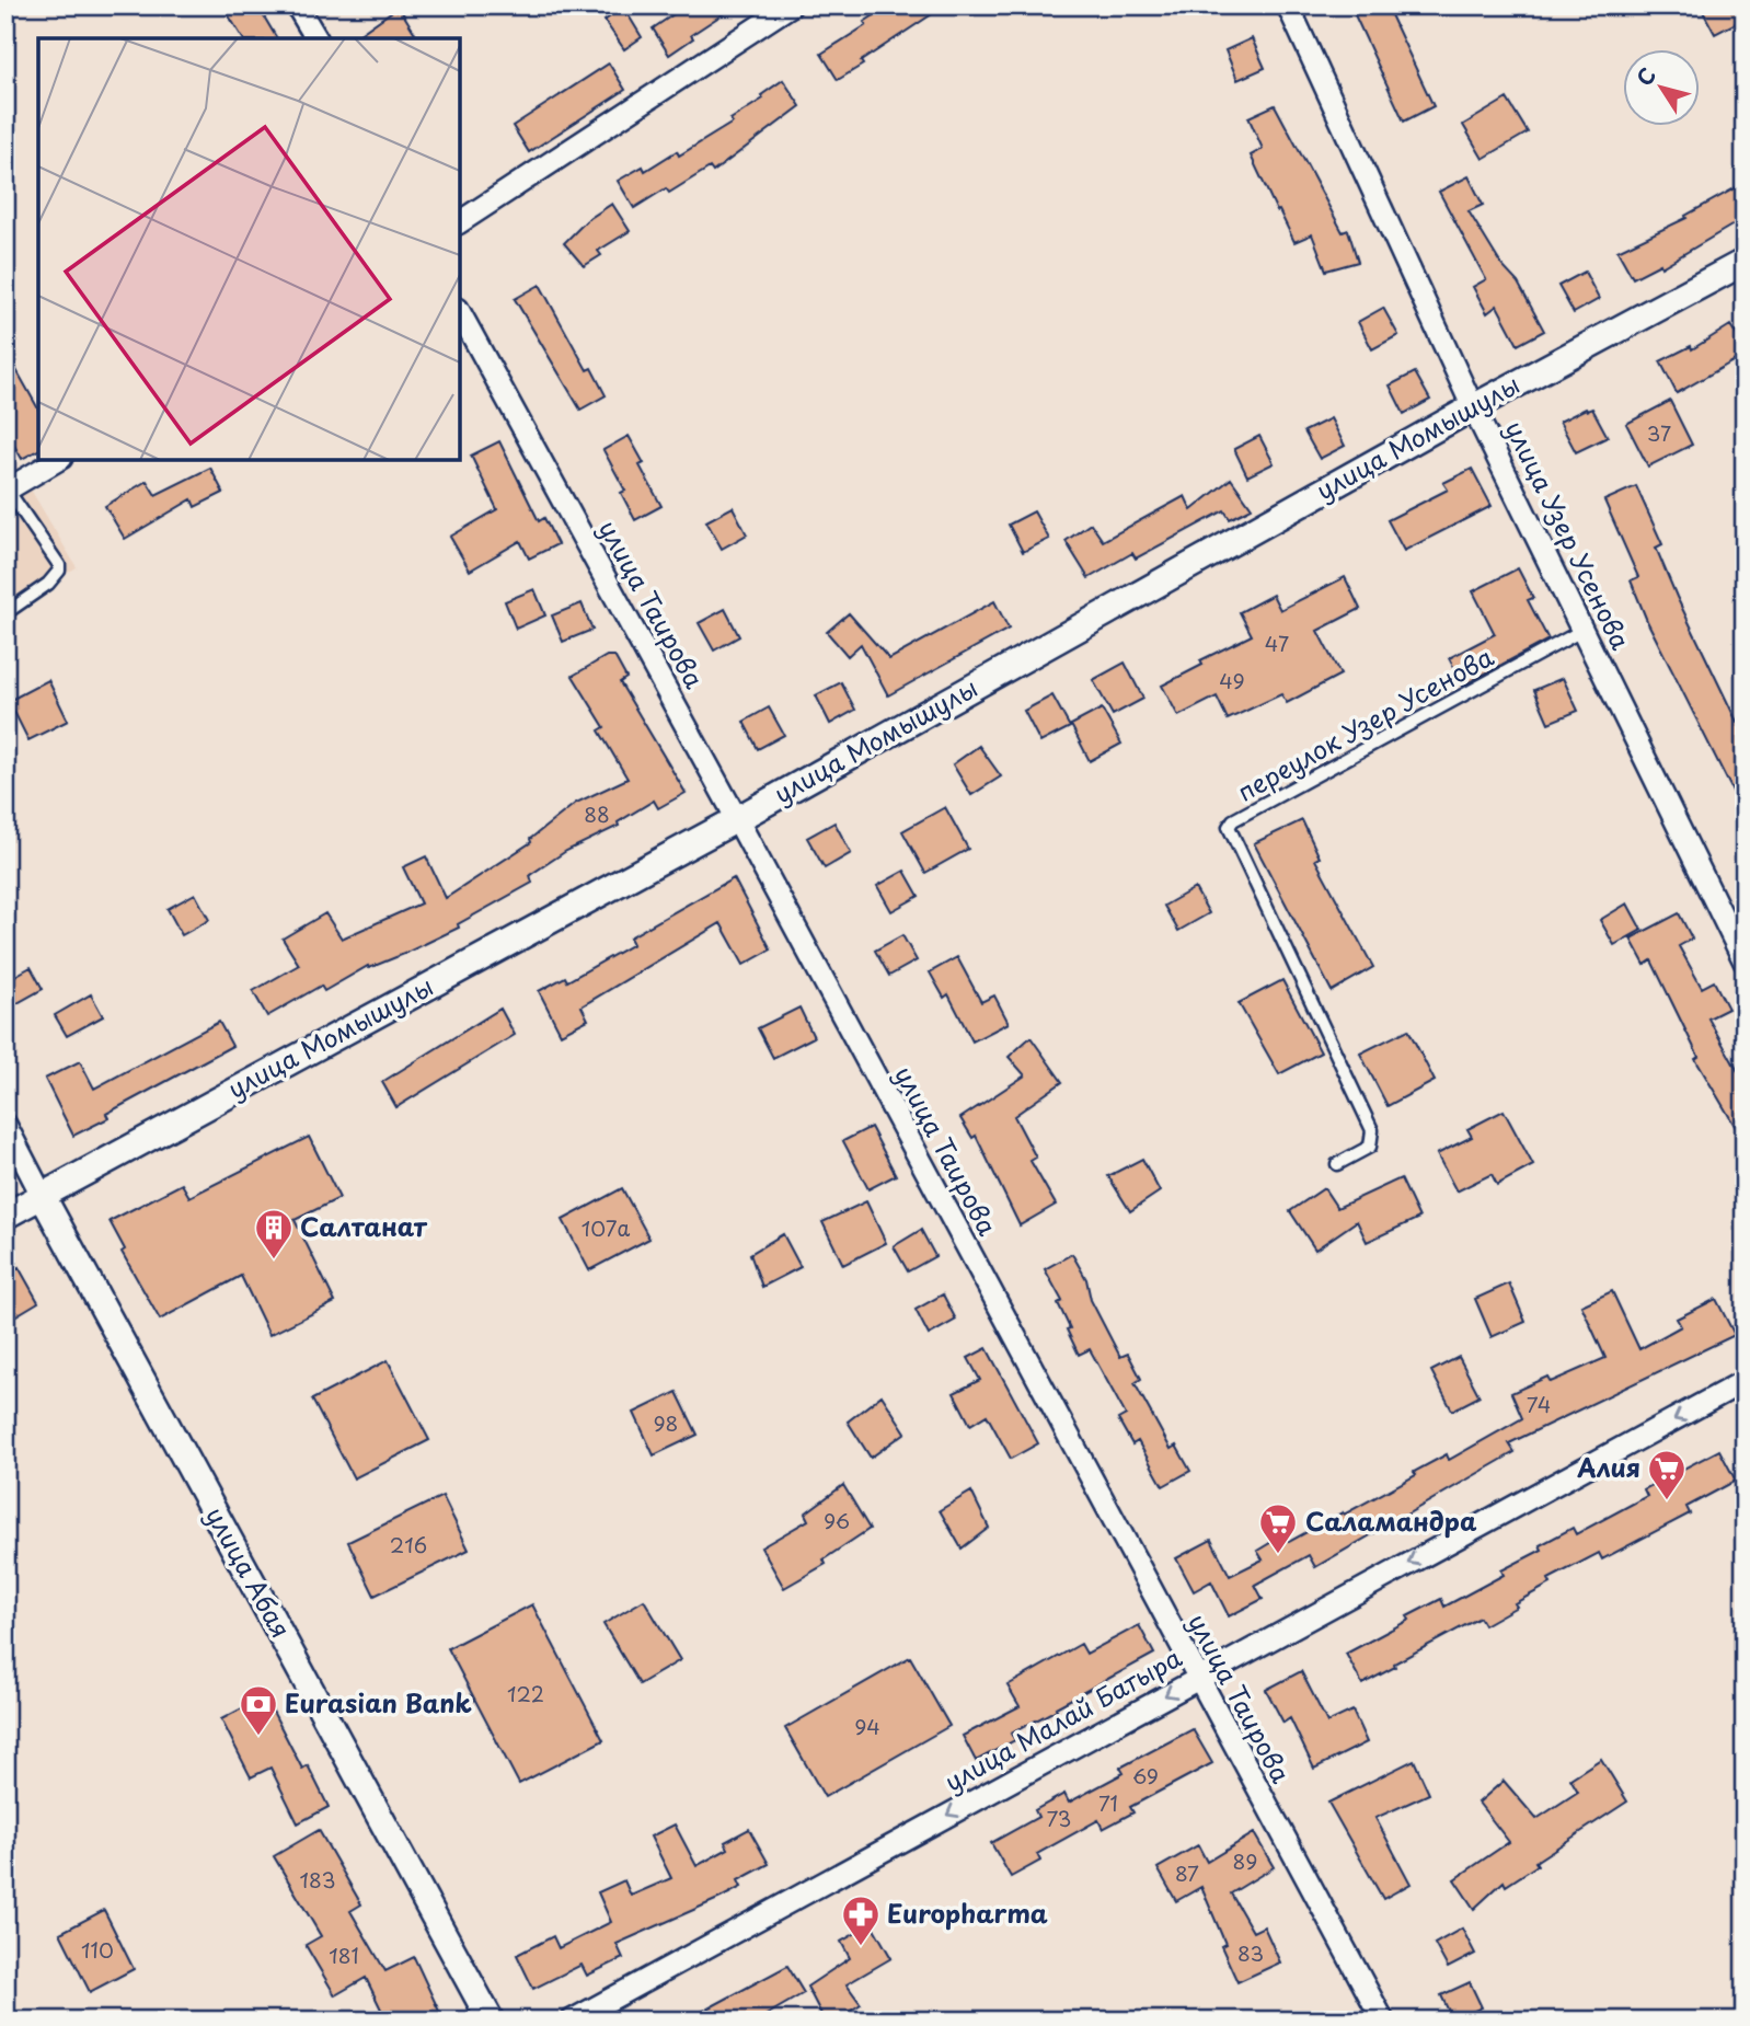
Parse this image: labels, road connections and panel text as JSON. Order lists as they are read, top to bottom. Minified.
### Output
{"streets":{"street":["улица Момышулы","улица Узер Усенова","улица Таирова","улица Абая","улица Малай Батыра"],"lane":["переулок Узер Усенова"]},"crossings":[["улица Момышулы","улица Узер Усенова"],["улица Момышулы","улица Таирова"],["улица Момышулы","улица Абая"],["улица Узер Усенова","переулок Узер Усенова"],["улица Таирова","улица Малай Батыра"]],"one_way":["улица Малай Батыра"],"places":{"building":["Салтанат"],"supermarket":["Алия","Саламандра"],"bank":["Eurasian Bank"],"pharmacy":["Europharma"]},"house_numbers":["37","47","49","88","107а","74","98","96","216","122","94","69","71","73","89","87","183","110","83","181"],"north":"top left"}
